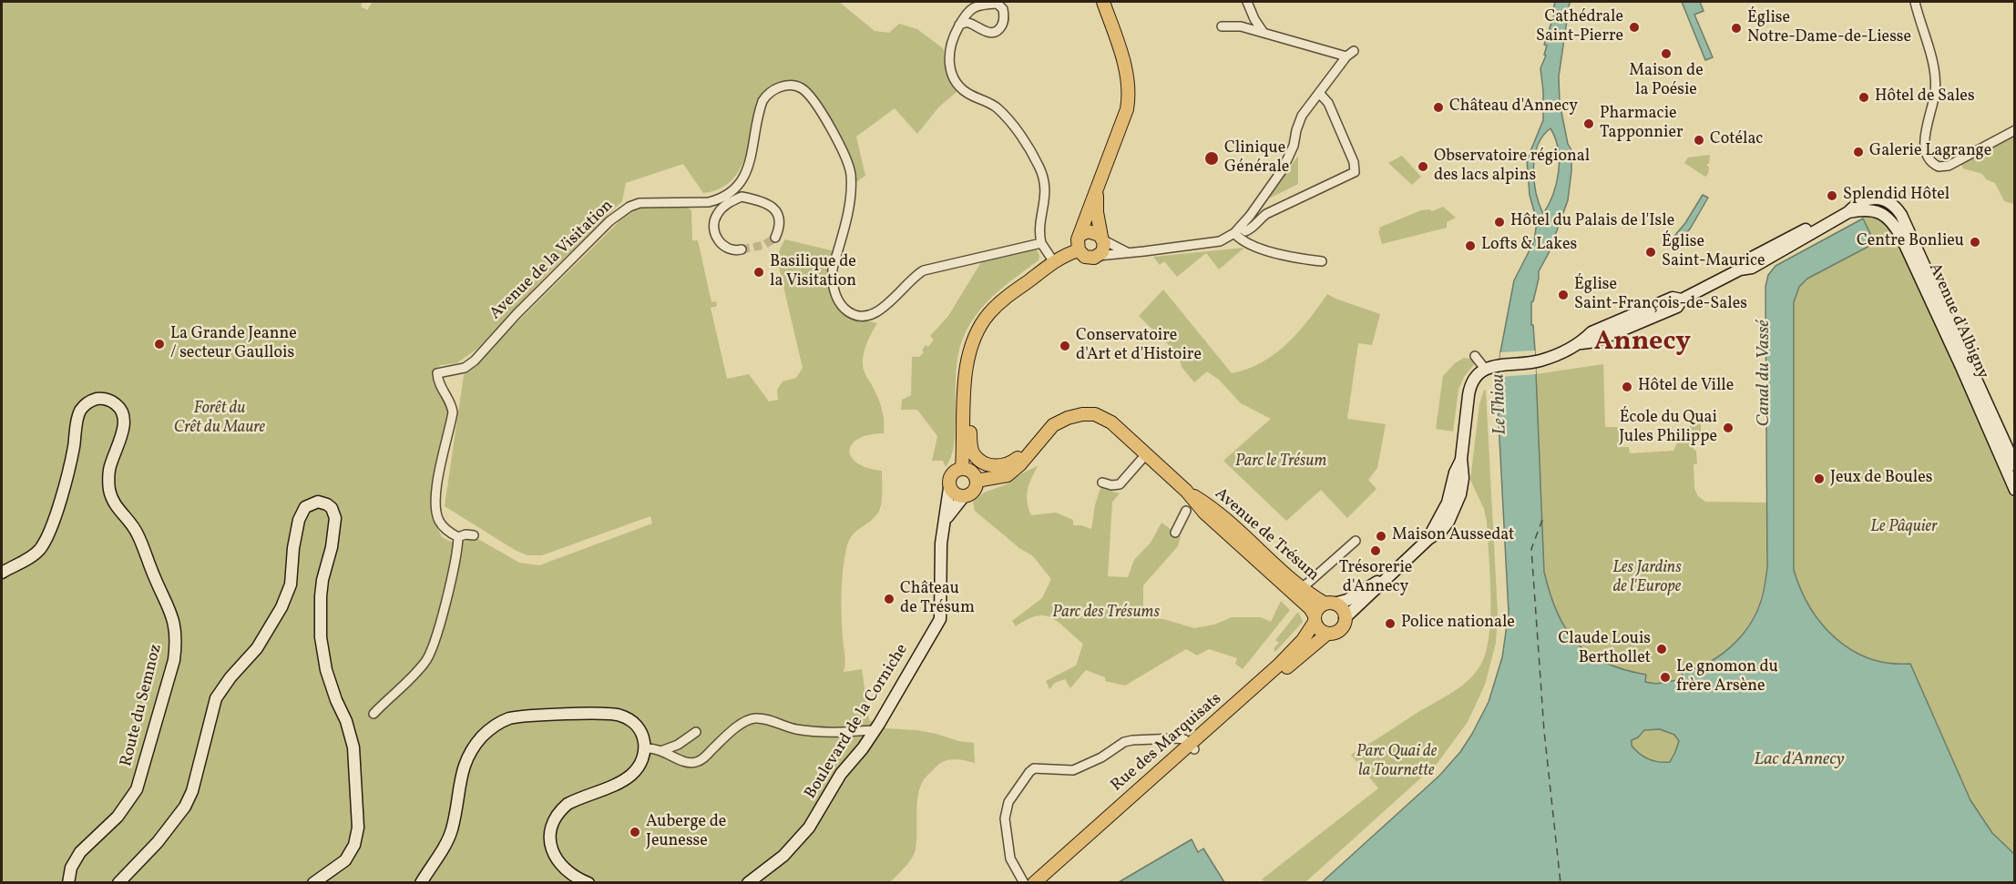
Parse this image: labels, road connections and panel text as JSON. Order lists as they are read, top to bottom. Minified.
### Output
{"streets":{"main road":["Avenue d'Albigny","Avenue de Trésum","Route du Semnoz","Boulevard de la Corniche","Rue des Marquisats"],"street":["Avenue de la Visitation"]},"crossings":[["Avenue de Trésum","Boulevard de la Corniche"],["Avenue de Trésum","Rue des Marquisats"]],"districts":["Annecy"],"water":["Canal du Vassé","Le Thiou","Lac d'Annecy"],"parks":["Forêt du Crêt du Maure","Parc le Trésum","Le Pâquier","Les Jardins de l'Europe","Parc des Trésums","Parc Quai de la Tournette"],"places":["Cathédrale Saint-Pierre","Église Notre-Dame-de-Liesse","Maison de la Poésie","Hôtel de Sales","Château d'Annecy","Pharmacie Tapponnier","Cotélac","Galerie Lagrange","Clinique Générale","Observatoire régional des lacs alpins","Splendid Hôtel","Hôtel du Palais de l'Isle","Centre Bonlieu","Lofts & Lakes","Église Saint-Maurice","Basilique de la Visitation","Église Saint-François-de-Sales","La Grande Jeanne / secteur Gaullois","Conservatoire d'Art et d'Histoire","Hôtel de Ville","École du Quai Jules Philippe","Jeux de Boules","Maison Aussedat","Trésorerie d'Annecy","Château de Trésum","Police nationale","Claude Louis Berthollet","Le gnomon du frère Arsène","Auberge de Jeunesse"]}
